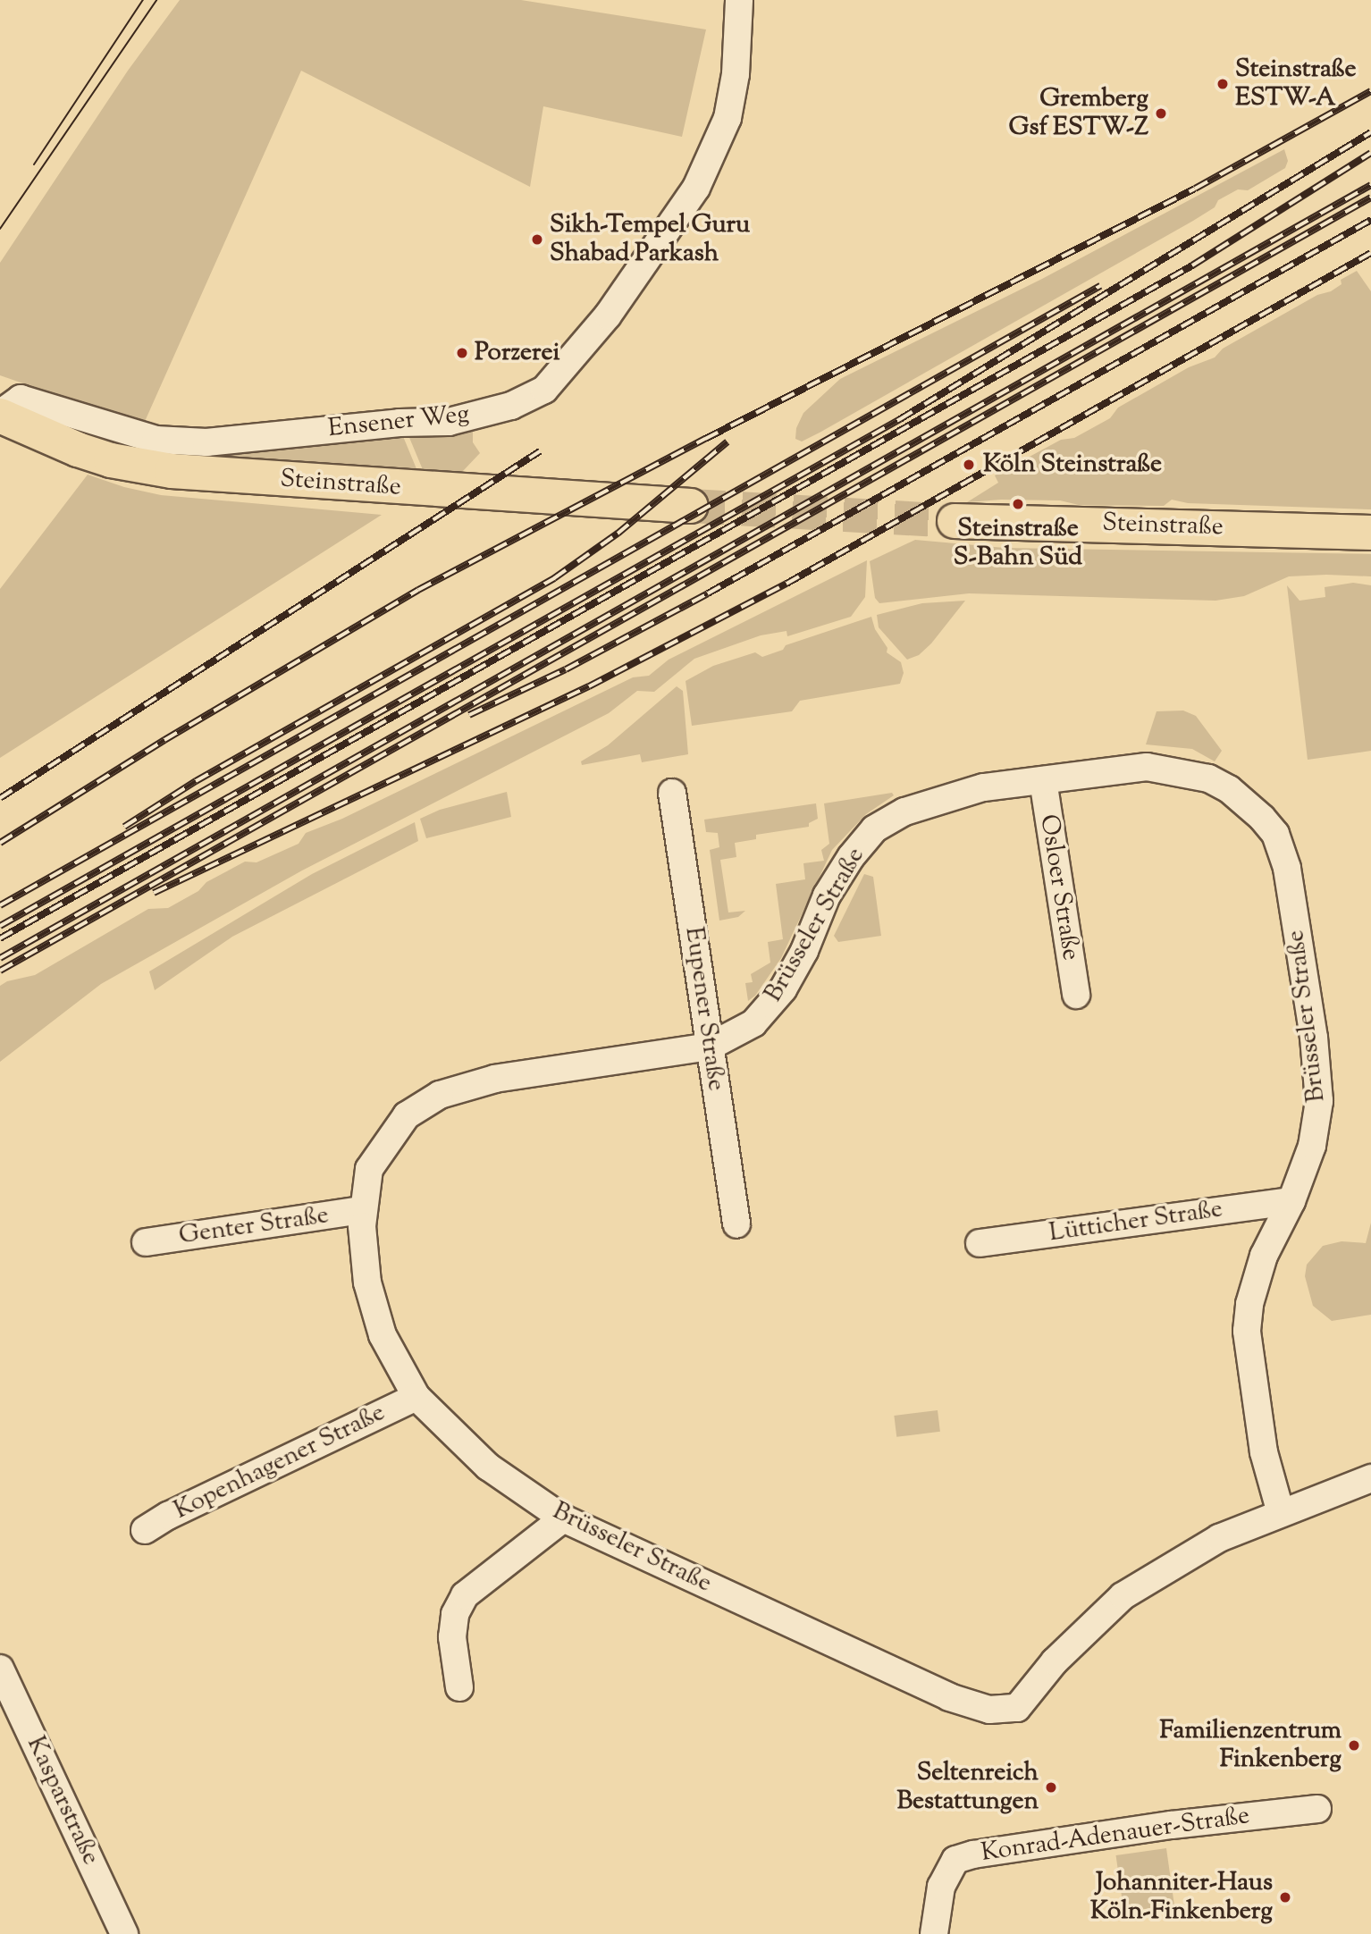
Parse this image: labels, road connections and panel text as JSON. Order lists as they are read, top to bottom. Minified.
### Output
{"streets":{"main road":["Steinstraße"],"street":["Ensener Weg","Osloer Straße","Brüsseler Straße","Eupener Straße","Lütticher Straße","Genter Straße","Kopenhagener Straße","Kasparstraße","Konrad-Adenauer-Straße"]},"crossings":[["Ensener Weg","Steinstraße"],["Osloer Straße","Brüsseler Straße"],["Brüsseler Straße","Eupener Straße"],["Brüsseler Straße","Lütticher Straße"],["Brüsseler Straße","Genter Straße"],["Brüsseler Straße","Kopenhagener Straße"]],"places":["Steinstraße ESTW-A","Gremberg Gsf ESTW-Z","Sikh-Tempel Guru Shabad Parkash","Porzerei","Köln Steinstraße","Steinstraße S-Bahn Süd","Familienzentrum Finkenberg","Seltenreich Bestattungen","Johanniter-Haus Köln-Finkenberg"]}
